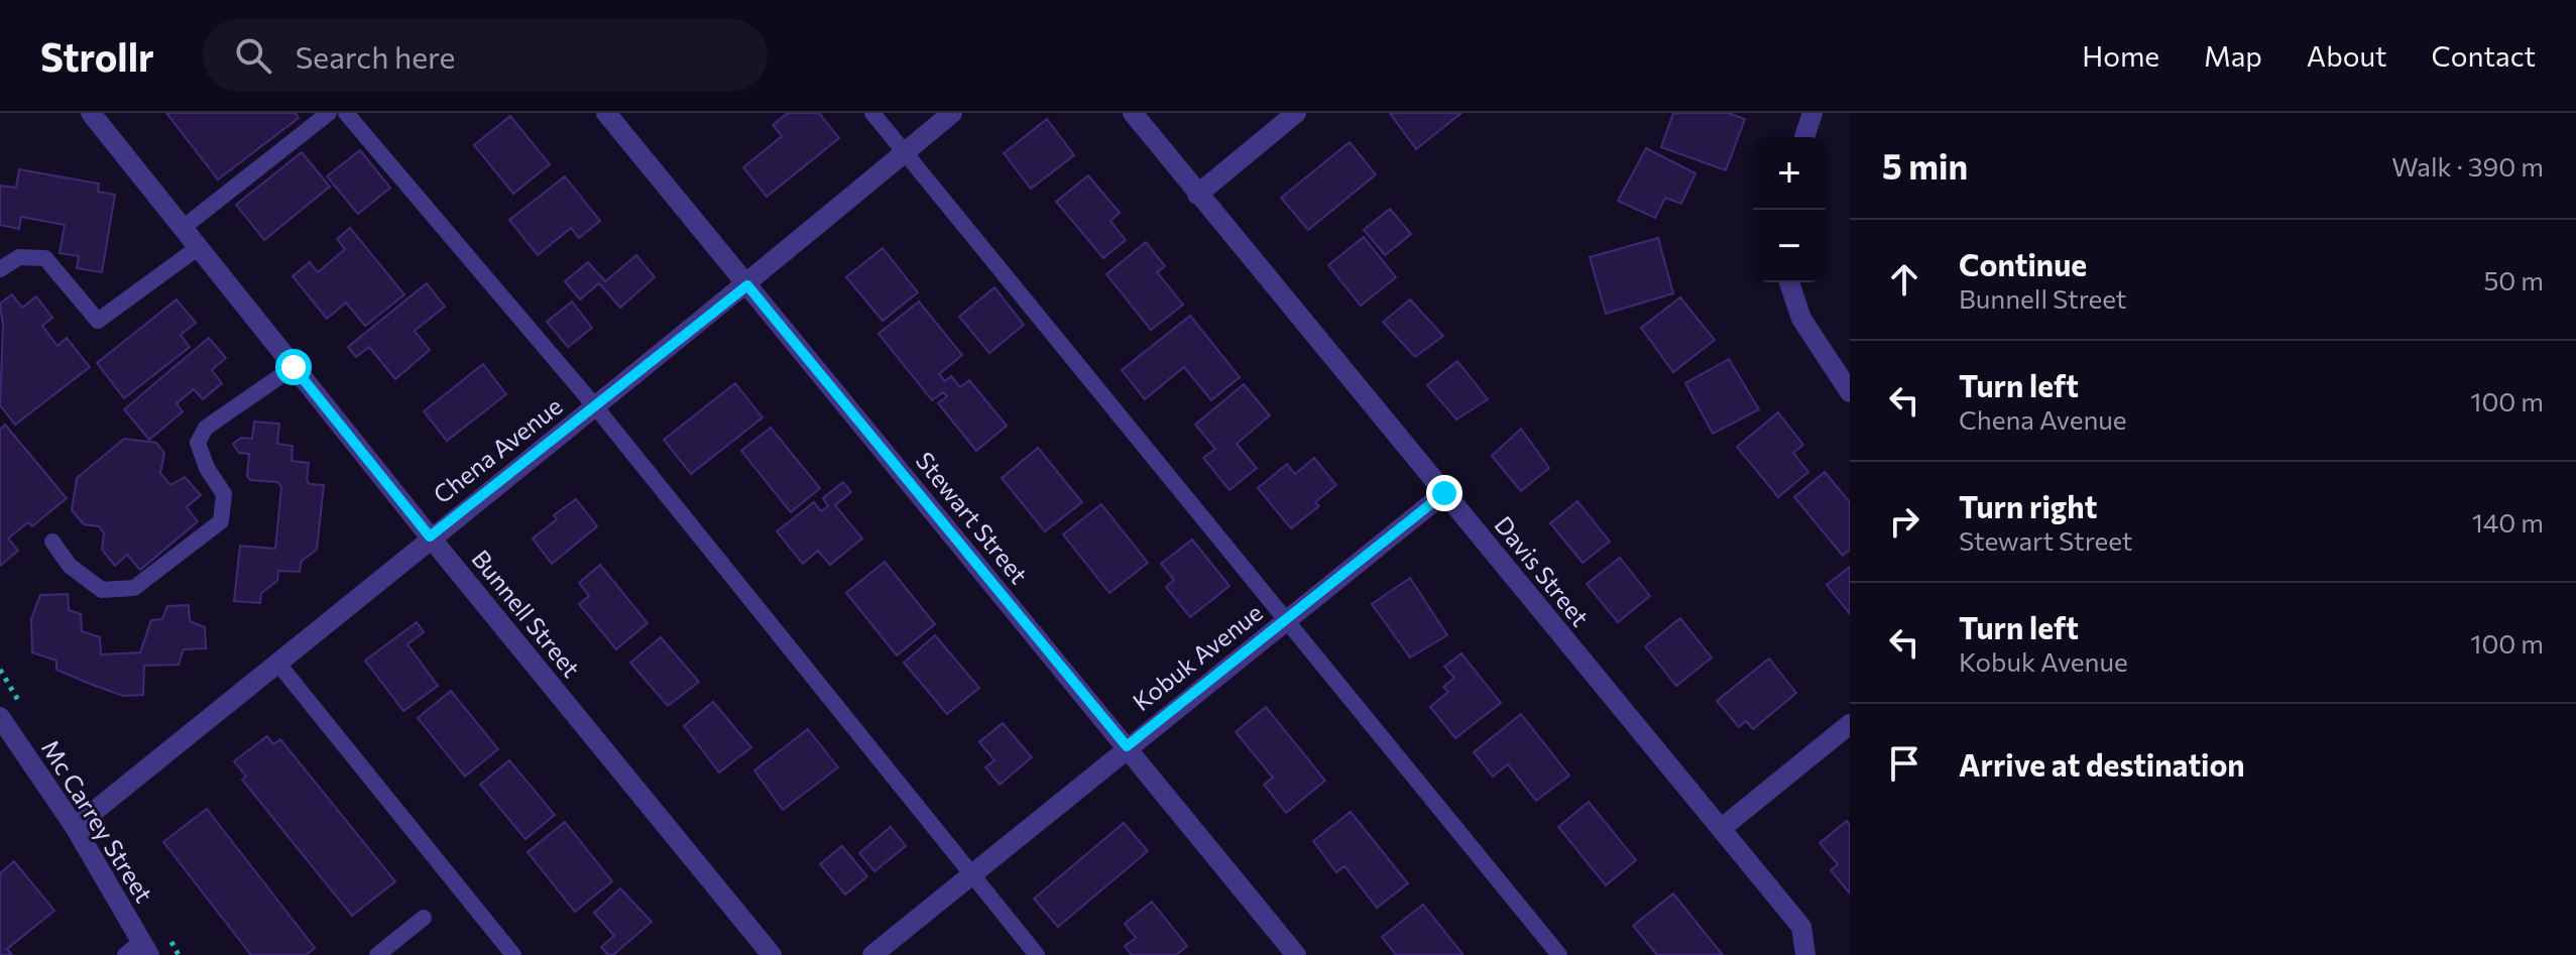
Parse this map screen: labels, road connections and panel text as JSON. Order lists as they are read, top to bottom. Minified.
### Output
{"streets":{"street":["Chena Avenue","Stewart Street","Davis Street","Bunnell Street","Kobuk Avenue","Mc Carrey Street"]},"crossings":[["Chena Avenue","Stewart Street"],["Chena Avenue","Bunnell Street"],["Chena Avenue","Mc Carrey Street"],["Stewart Street","Kobuk Avenue"],["Davis Street","Kobuk Avenue"]],"page":{"header":"Strollr","search":"Search here","nav":["Home","Map","About","Contact"],"heading":["5 min","Walk · 390 m"],"map_buttons":["+","−"],"list":[["Continue","Bunnell Street","50 m"],["Turn left","Chena Avenue","100 m"],["Turn right","Stewart Street","140 m"],["Turn left","Kobuk Avenue","100 m"],"Arrive at destination"]}}
